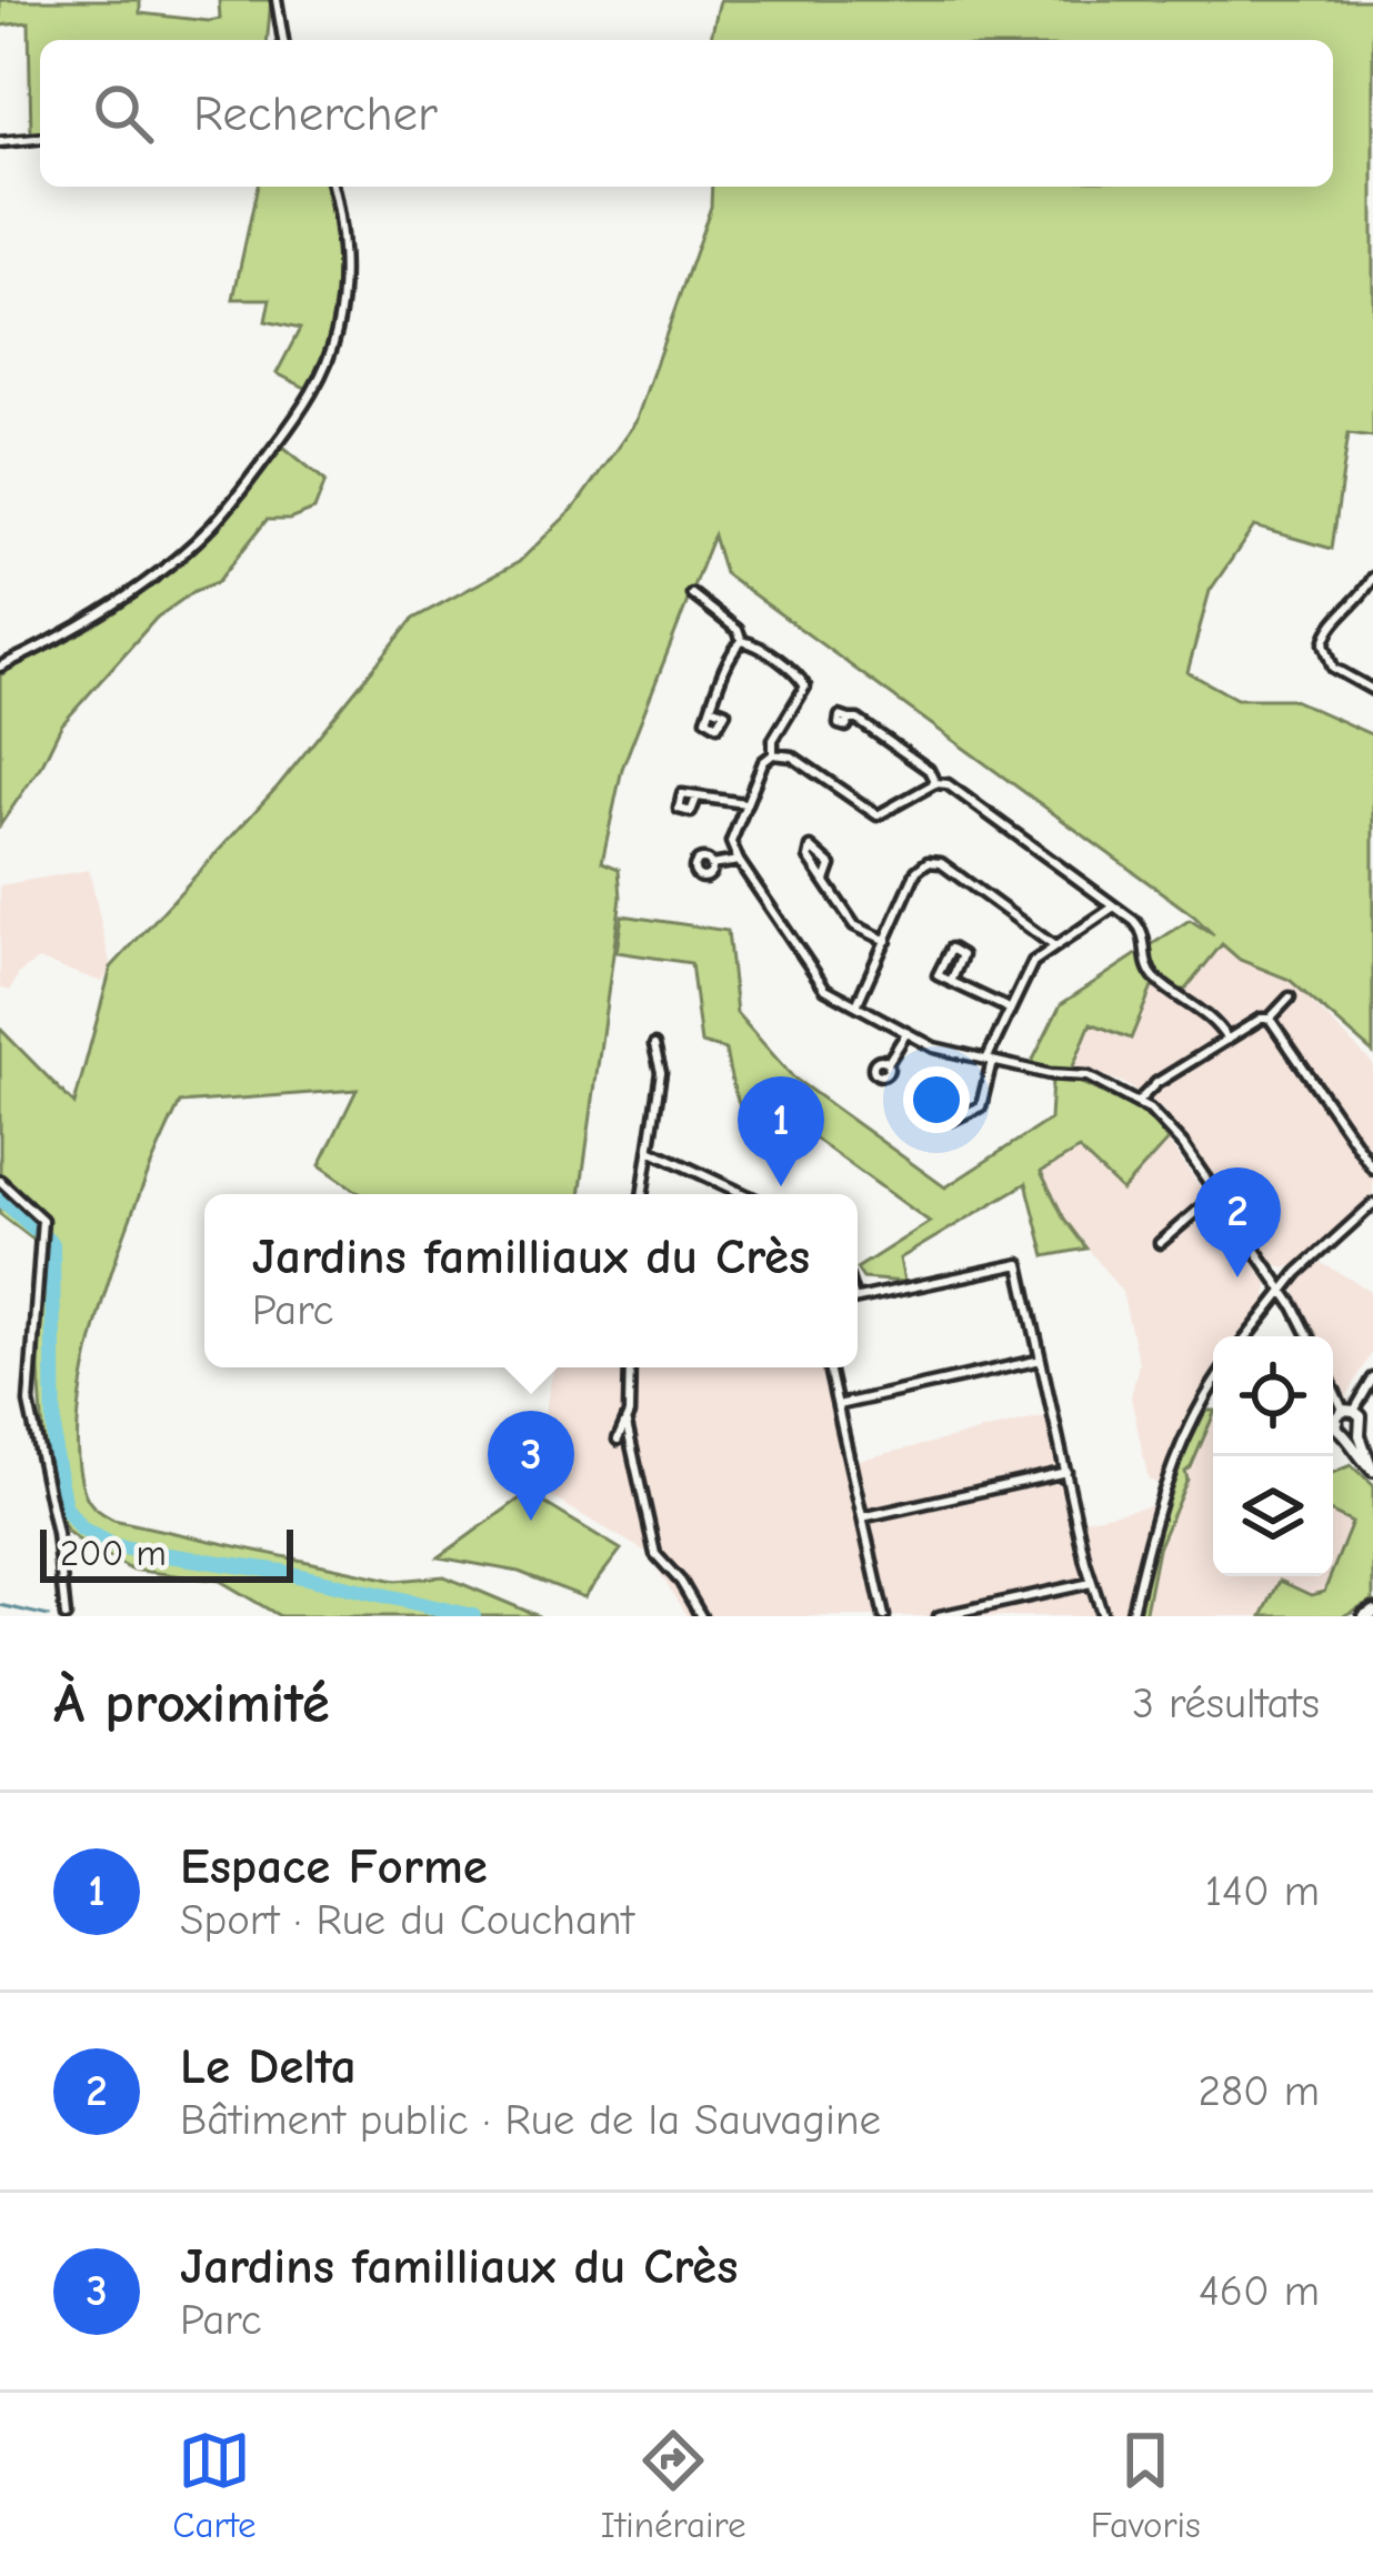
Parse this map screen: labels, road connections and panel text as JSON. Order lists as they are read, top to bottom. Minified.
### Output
{"scale_bar":"200 m","page":{"search":"Rechercher","pins":["1","2","3"],"popup":["Jardins familliaux du Crès","Parc"],"scale":"200 m","heading":["À proximité","3 résultats"],"list":[{"mark":"1","name":"Espace Forme","note":"Sport · Rue du Couchant","value":"140 m"},{"mark":"2","name":"Le Delta","note":"Bâtiment public · Rue de la Sauvagine","value":"280 m"},{"mark":"3","name":"Jardins familliaux du Crès","note":"Parc","value":"460 m"}],"nav":["Carte","Itinéraire","Favoris"]}}
